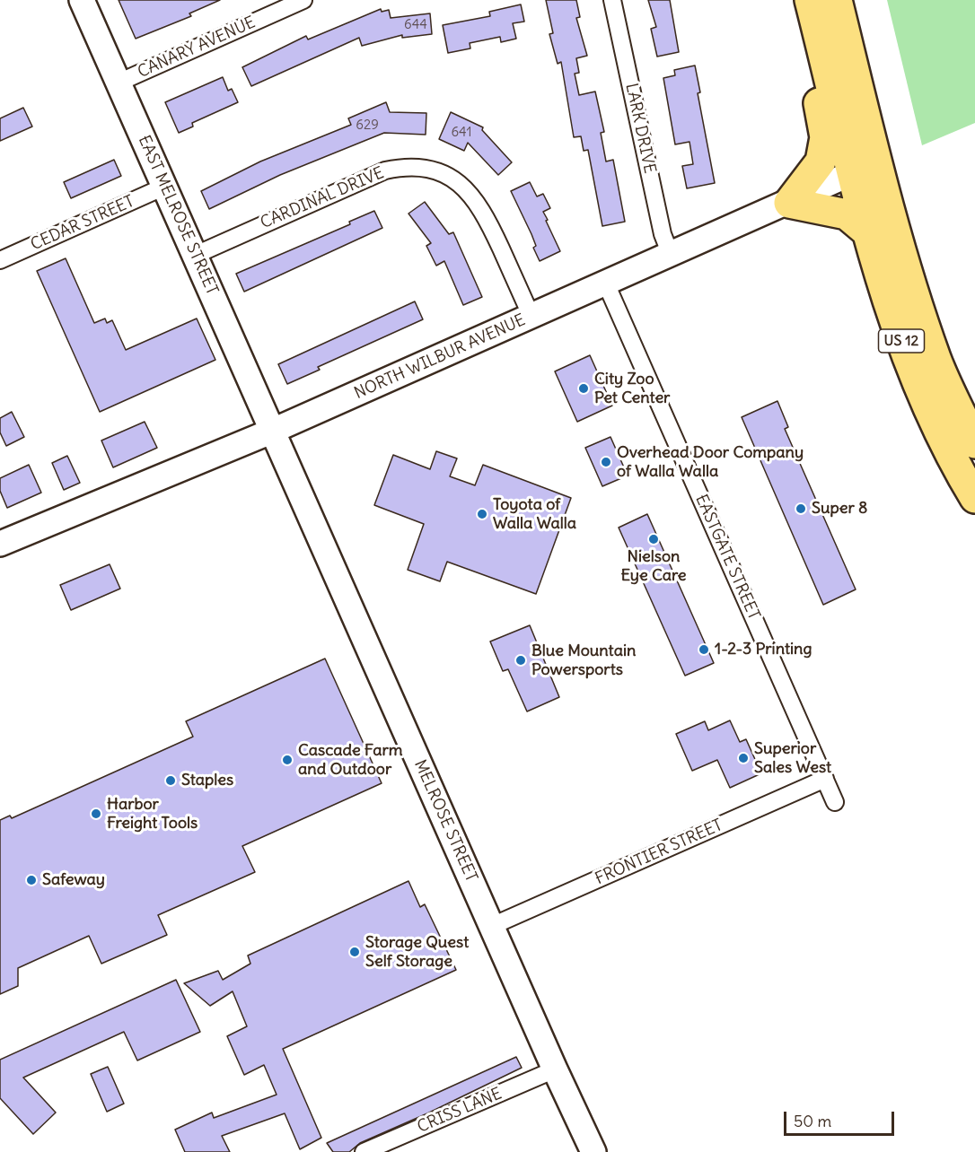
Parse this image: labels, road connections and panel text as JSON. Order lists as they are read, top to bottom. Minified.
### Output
{"streets":{"highway":["US 12"],"main road":["EAST MELROSE STREET","NORTH WILBUR AVENUE","MELROSE STREET"],"street":["CANARY AVENUE","LARK DRIVE","CARDINAL DRIVE","CEDAR STREET","EASTGATE STREET","FRONTIER STREET","CRISS LANE"]},"crossings":[["CANARY AVENUE","EAST MELROSE STREET"],["LARK DRIVE","NORTH WILBUR AVENUE"],["CARDINAL DRIVE","EAST MELROSE STREET"],["CARDINAL DRIVE","NORTH WILBUR AVENUE"],["EAST MELROSE STREET","CEDAR STREET"],["EAST MELROSE STREET","NORTH WILBUR AVENUE"],["EAST MELROSE STREET","MELROSE STREET"],["US 12","NORTH WILBUR AVENUE"],["NORTH WILBUR AVENUE","EASTGATE STREET"],["NORTH WILBUR AVENUE","MELROSE STREET"],["EASTGATE STREET","FRONTIER STREET"],["MELROSE STREET","FRONTIER STREET"],["MELROSE STREET","CRISS LANE"]],"places":["City Zoo Pet Center","Overhead Door Company of Walla Walla","Super 8","Toyota of Walla Walla","Nielson Eye Care","1-2-3 Printing","Blue Mountain Powersports","Superior Sales West","Cascade Farm and Outdoor","Staples","Harbor Freight Tools","Safeway","Storage Quest Self Storage"],"house_numbers":["644","629","641"],"scale_bar":"50 m"}
